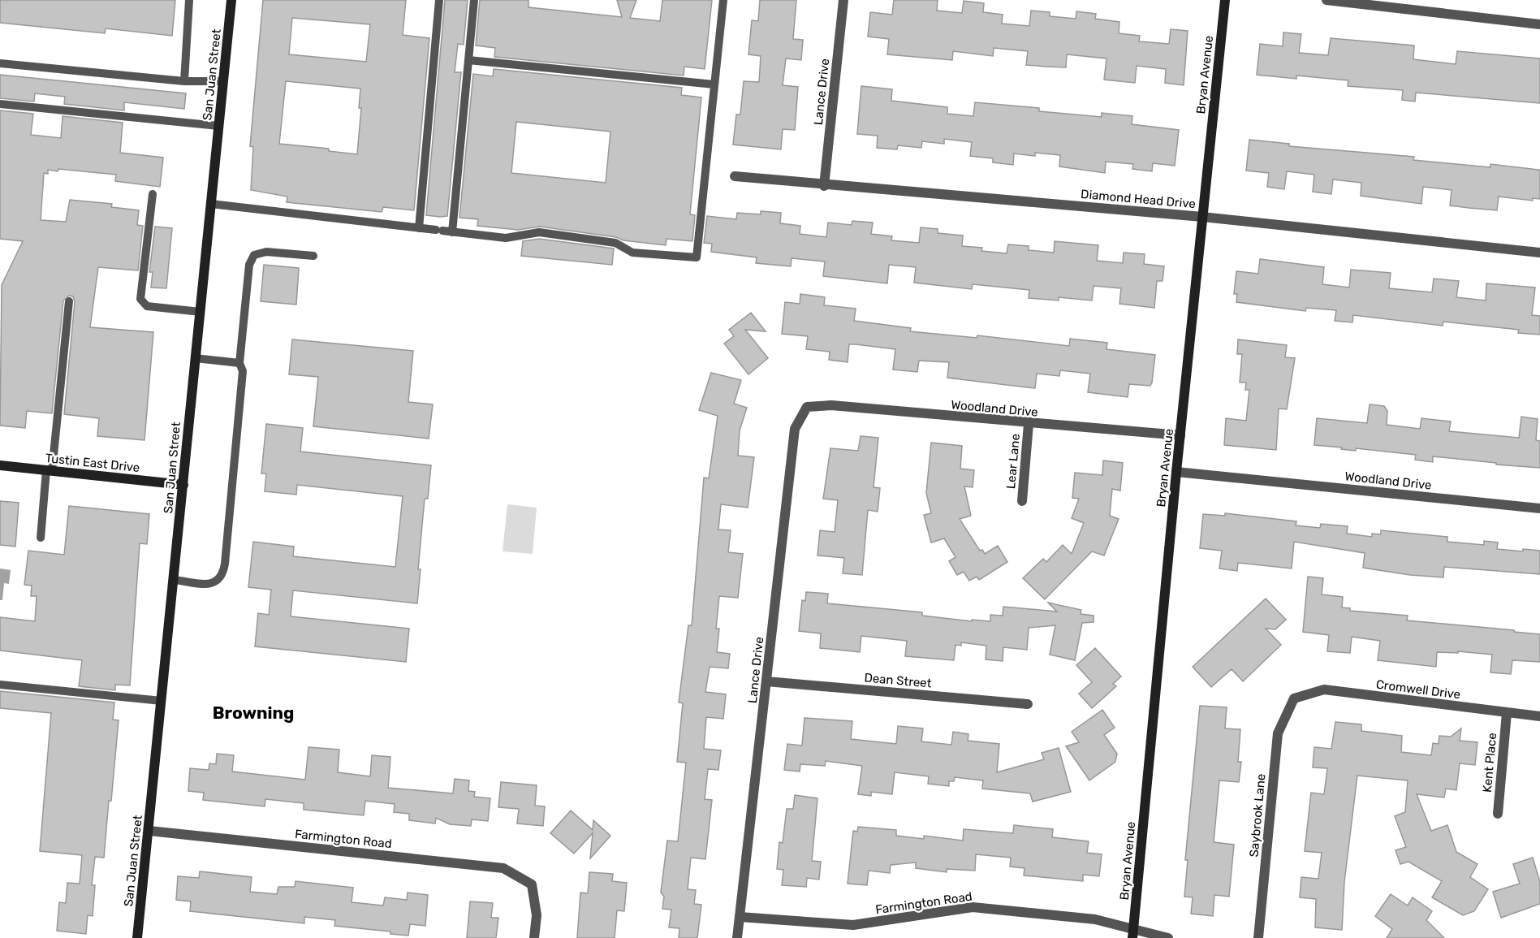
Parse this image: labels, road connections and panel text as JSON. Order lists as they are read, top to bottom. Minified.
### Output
{"streets":{"main road":["San Juan Street","Bryan Avenue","Tustin East Drive"],"street":["Lance Drive","Diamond Head Drive","Woodland Drive","Lear Lane","Dean Street","Cromwell Drive","Kent Place","Saybrook Lane","Farmington Road"]},"crossings":[["San Juan Street","Tustin East Drive"],["San Juan Street","Farmington Road"],["Bryan Avenue","Diamond Head Drive"],["Bryan Avenue","Woodland Drive"],["Bryan Avenue","Farmington Road"],["Lance Drive","Diamond Head Drive"],["Lance Drive","Woodland Drive"],["Lance Drive","Dean Street"],["Lance Drive","Farmington Road"],["Woodland Drive","Lear Lane"],["Cromwell Drive","Kent Place"],["Cromwell Drive","Saybrook Lane"]],"districts":["Browning"]}
